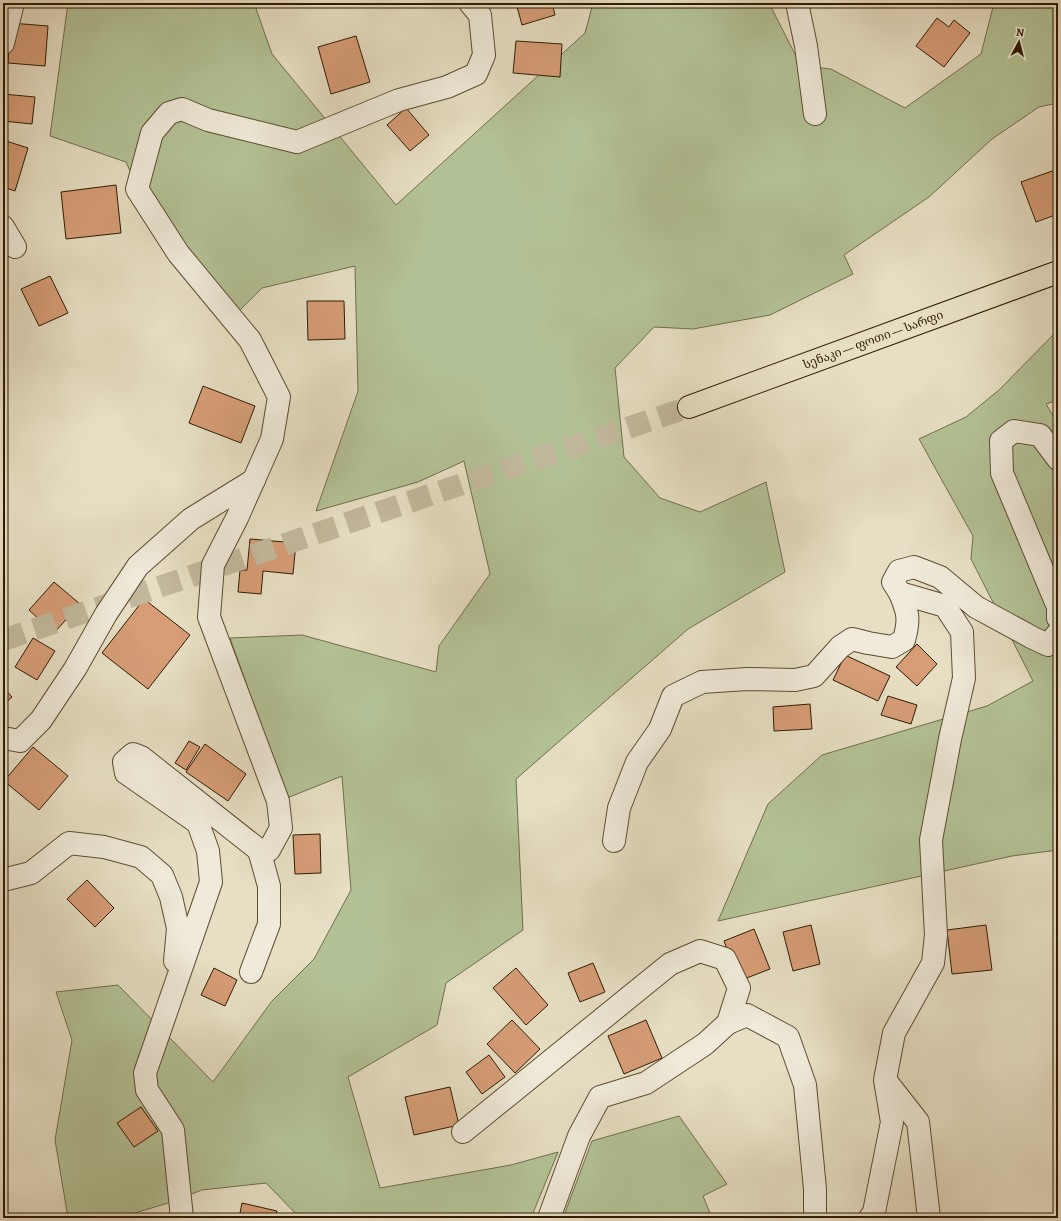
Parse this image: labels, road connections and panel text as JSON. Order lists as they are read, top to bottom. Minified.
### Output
{"streets":{"highway":["სენაკი — ფოთი — სარფი"]},"north":"top"}
